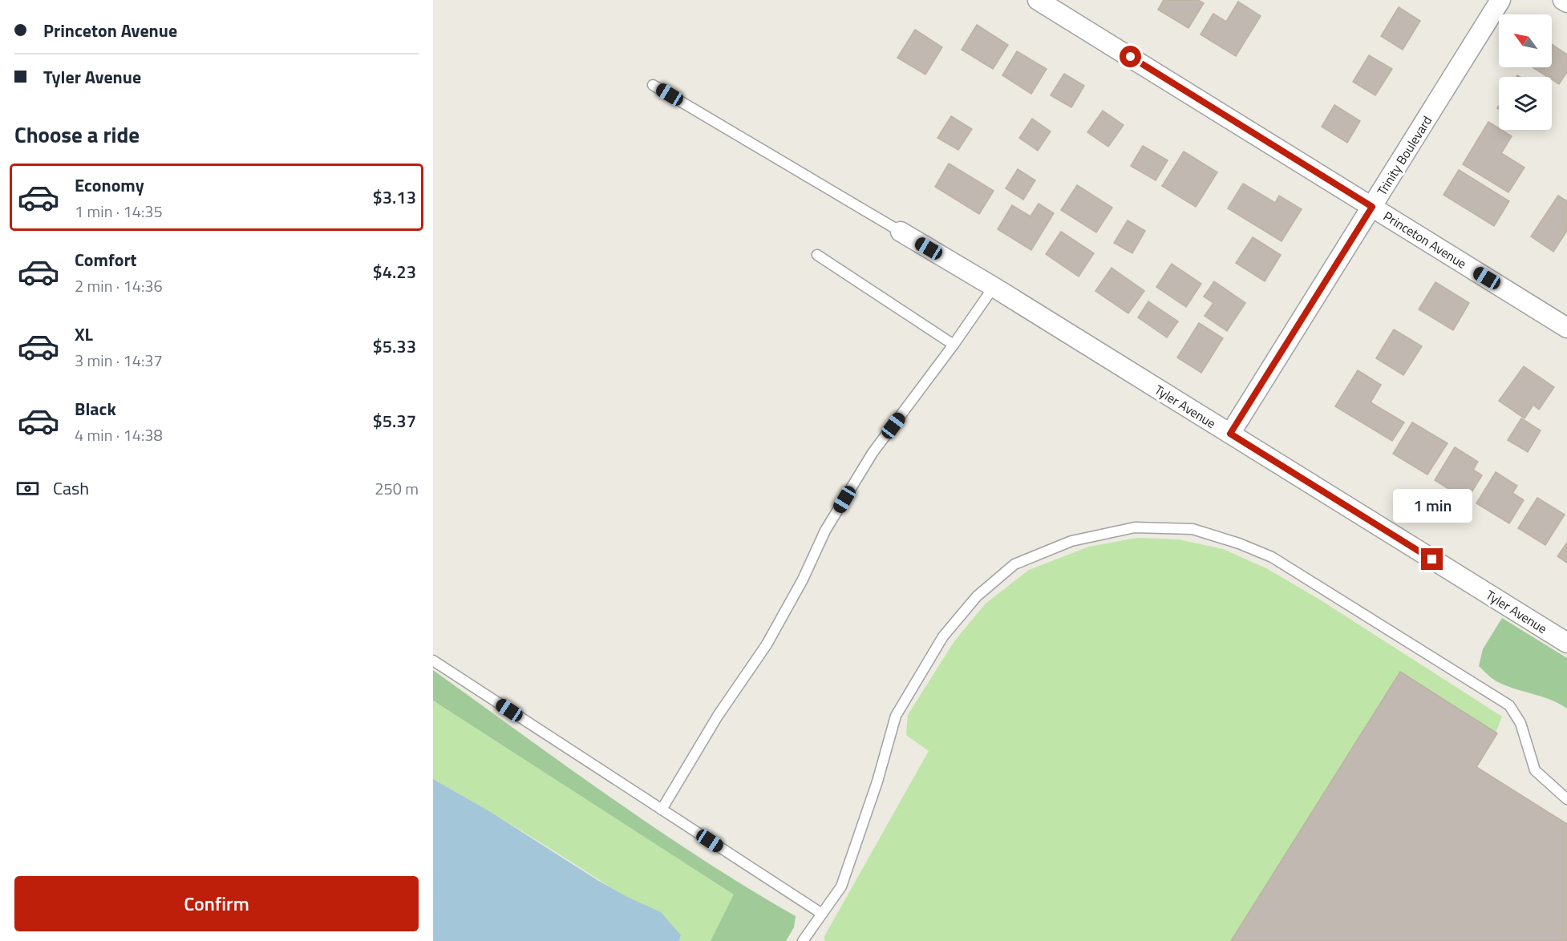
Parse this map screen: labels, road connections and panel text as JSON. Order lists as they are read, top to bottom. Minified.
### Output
{"streets":{"street":["Trinity Boulevard","Princeton Avenue","Tyler Avenue"]},"crossings":[["Trinity Boulevard","Princeton Avenue"],["Trinity Boulevard","Tyler Avenue"]],"north":"top left","page":{"banner":["Princeton Avenue","Tyler Avenue"],"heading":"Choose a ride","list":[{"name":"Economy","note":"1 min · 14:35","value":"$3.13"},{"name":"Comfort","note":"2 min · 14:36","value":"$4.23"},{"name":"XL","note":"3 min · 14:37","value":"$5.33"},{"name":"Black","note":"4 min · 14:38","value":"$5.37"}],"pay":["Cash","250 m"],"bubble":"1 min","buttons":"Confirm"}}
